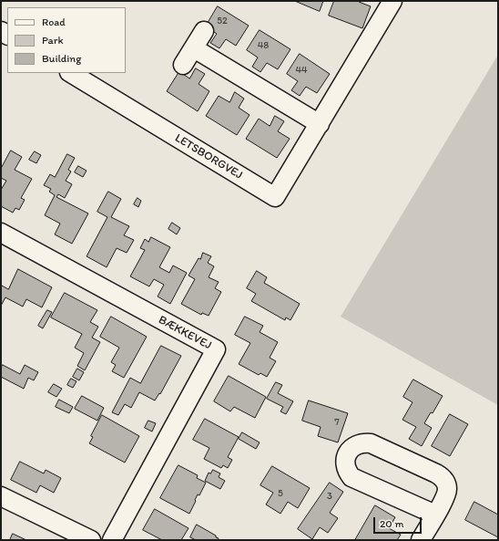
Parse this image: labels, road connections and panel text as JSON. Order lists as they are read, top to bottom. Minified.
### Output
{"streets":{"street":["LETSBORGVEJ","BÆKKEVEJ"]},"house_numbers":["52","48","44","7","5","3"],"legend":["Road","Park","Building"],"scale_bar":"20 m"}
